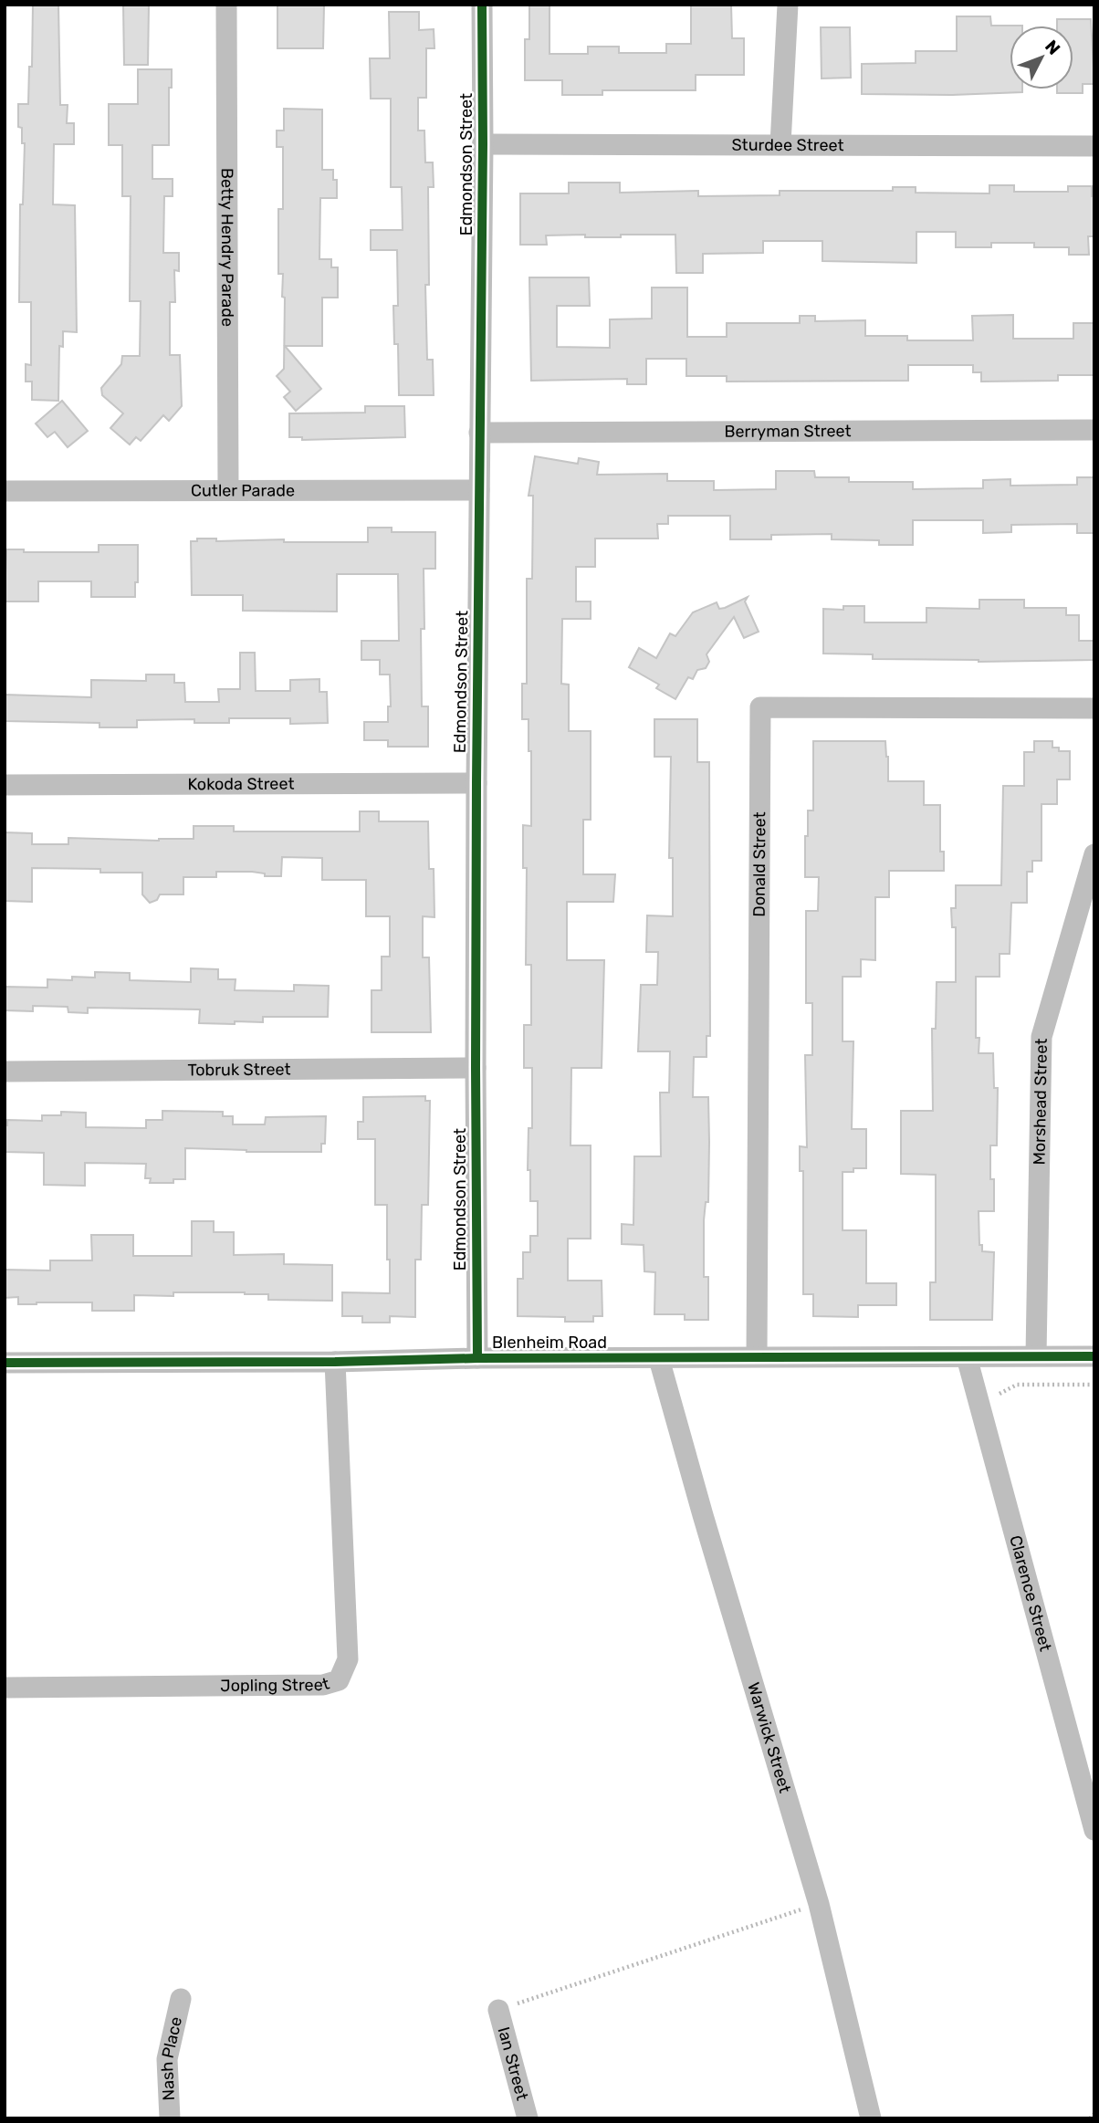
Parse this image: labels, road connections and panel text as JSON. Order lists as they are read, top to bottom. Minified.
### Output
{"streets":{"street":["Sturdee Street","Edmondson Street","Betty Hendry Parade","Berryman Street","Cutler Parade","Kokoda Street","Donald Street","Tobruk Street","Morshead Street","Blenheim Road","Clarence Street","Jopling Street","Warwick Street","Nash Place","Ian Street"]},"crossings":[["Sturdee Street","Edmondson Street"],["Edmondson Street","Berryman Street"],["Edmondson Street","Cutler Parade"],["Edmondson Street","Kokoda Street"],["Edmondson Street","Tobruk Street"],["Edmondson Street","Blenheim Road"],["Betty Hendry Parade","Cutler Parade"],["Donald Street","Blenheim Road"],["Morshead Street","Blenheim Road"],["Blenheim Road","Clarence Street"],["Blenheim Road","Jopling Street"],["Blenheim Road","Warwick Street"]],"north":"top right"}
